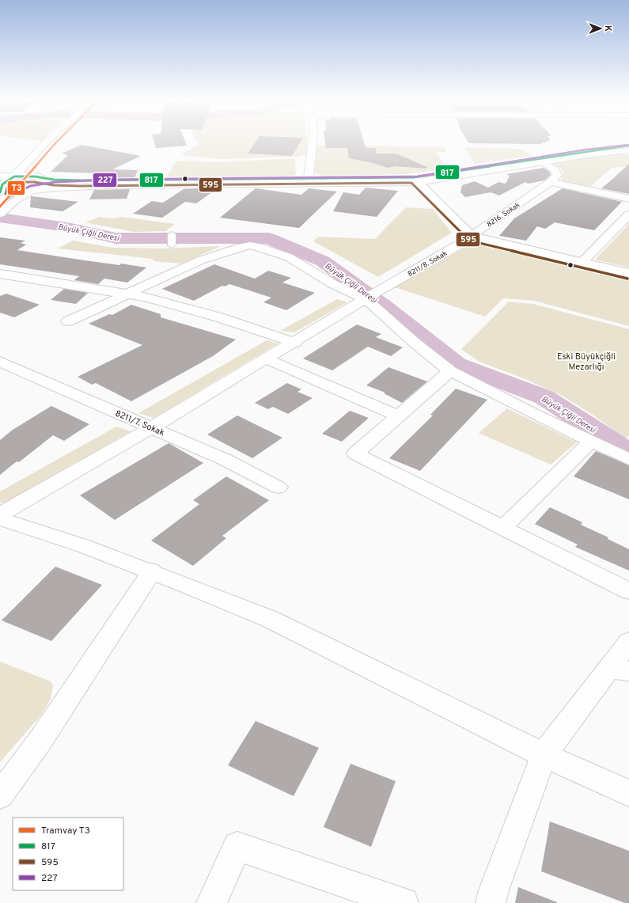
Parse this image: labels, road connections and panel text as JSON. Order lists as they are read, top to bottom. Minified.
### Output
{"streets":{"street":["8216. Sokak","8211/8. Sokak","8211/7. Sokak"]},"crossings":[["8216. Sokak","8211/8. Sokak"],["8211/8. Sokak","8211/7. Sokak"]],"water":["Büyük Çiğli Deresi"],"parks":["Eski Büyükçiğli Mezarlığı"],"lines":["tram line T3","transit line 227","transit line 817","transit line 595"],"legend":["Tramvay T3","817","595","227"],"north":"right"}
